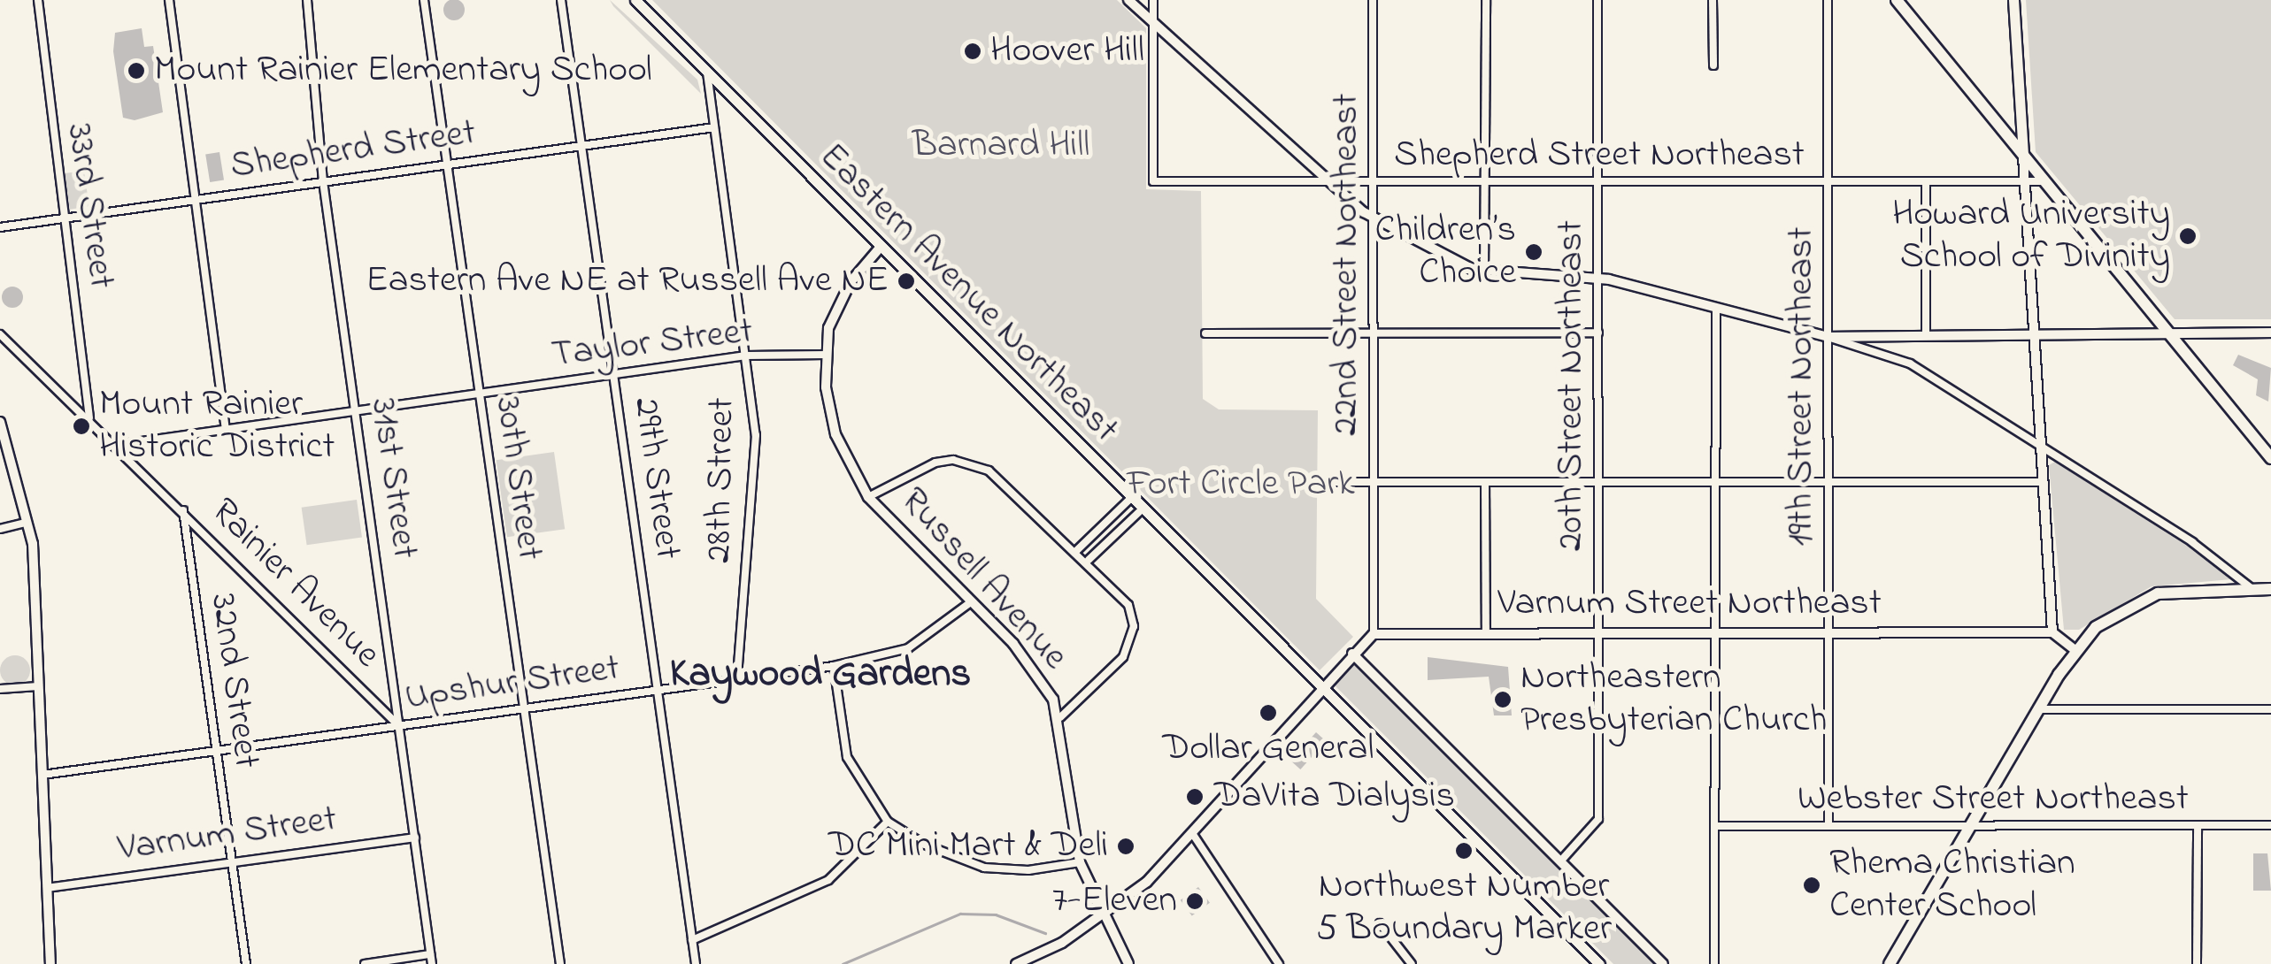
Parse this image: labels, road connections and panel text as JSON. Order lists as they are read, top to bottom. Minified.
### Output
{"streets":{"main road":["Eastern Avenue Northeast"],"street":["Shepherd Street","Shepherd Street Northeast","33rd Street","22nd Street Northeast","Taylor Street","20th Street Northeast","19th Street Northeast","31st Street","30th Street","29th Street","28th Street","Russell Avenue","Rainier Avenue","Varnum Street Northeast","32nd Street","Upshur Street","Webster Street Northeast","Varnum Street"]},"crossings":[["Shepherd Street","33rd Street"],["Shepherd Street","31st Street"],["Shepherd Street","30th Street"],["Shepherd Street","29th Street"],["Shepherd Street","28th Street"],["Shepherd Street Northeast","22nd Street Northeast"],["Shepherd Street Northeast","20th Street Northeast"],["Shepherd Street Northeast","19th Street Northeast"],["33rd Street","Rainier Avenue"],["22nd Street Northeast","Varnum Street Northeast"],["Eastern Avenue Northeast","28th Street"],["Eastern Avenue Northeast","Russell Avenue"],["Taylor Street","31st Street"],["Taylor Street","30th Street"],["Taylor Street","29th Street"],["Taylor Street","28th Street"],["Taylor Street","Russell Avenue"],["Taylor Street","Rainier Avenue"],["20th Street Northeast","Varnum Street Northeast"],["19th Street Northeast","Varnum Street Northeast"],["19th Street Northeast","Webster Street Northeast"],["31st Street","Rainier Avenue"],["31st Street","Upshur Street"],["31st Street","Varnum Street"],["30th Street","Upshur Street"],["29th Street","Upshur Street"],["28th Street","Upshur Street"],["Russell Avenue","Upshur Street"],["Rainier Avenue","32nd Street"],["Rainier Avenue","Upshur Street"],["32nd Street","Upshur Street"],["32nd Street","Varnum Street"]],"districts":["Kaywood Gardens"],"parks":["Barnard Hill","Fort Circle Park"],"places":["Hoover Hill","Mount Rainier Elementary School","Howard University School of Divinity","Children’s Choice","Eastern Ave NE at Russell Ave NE","Mount Rainier Historic District","Northeastern Presbyterian Church","Dollar General","DaVita Dialysis","DC Mini Mart & Deli","Northwest Number 5 Boundary Marker","Rhema Christian Center School","7-Eleven"]}
